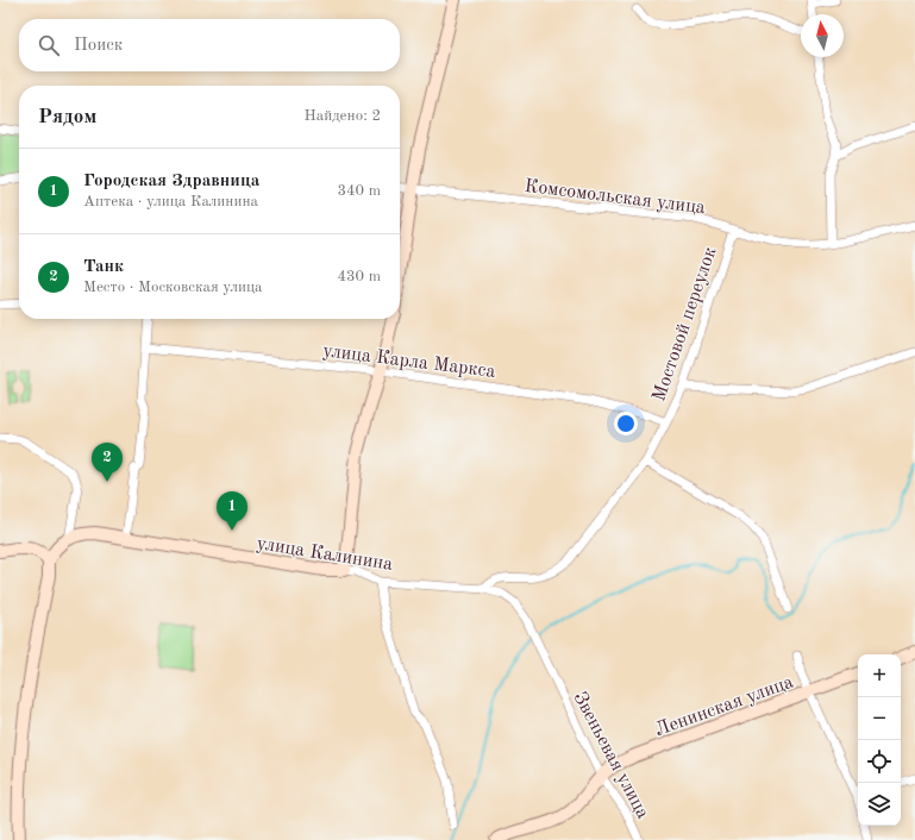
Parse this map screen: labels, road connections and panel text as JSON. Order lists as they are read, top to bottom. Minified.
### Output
{"streets":{"main road":["улица Калинина","Ленинская улица"],"street":["Комсомольская улица","Мостовой переулок","улица Карла Маркса","Звеньевая улица"]},"crossings":[["Комсомольская улица","Мостовой переулок"],["Мостовой переулок","улица Карла Маркса"],["Мостовой переулок","улица Калинина"],["улица Калинина","Звеньевая улица"],["Ленинская улица","Звеньевая улица"]],"north":"top","page":{"search":"Поиск","heading":["Рядом","Найдено: 2"],"list":[{"mark":"1","name":"Городская Здравница","note":"Аптека · улица Калинина","value":"340 m"},{"mark":"2","name":"Танк","note":"Место · Московская улица","value":"430 m"}],"pins":["2","1"],"map_buttons":["+","−"]}}
